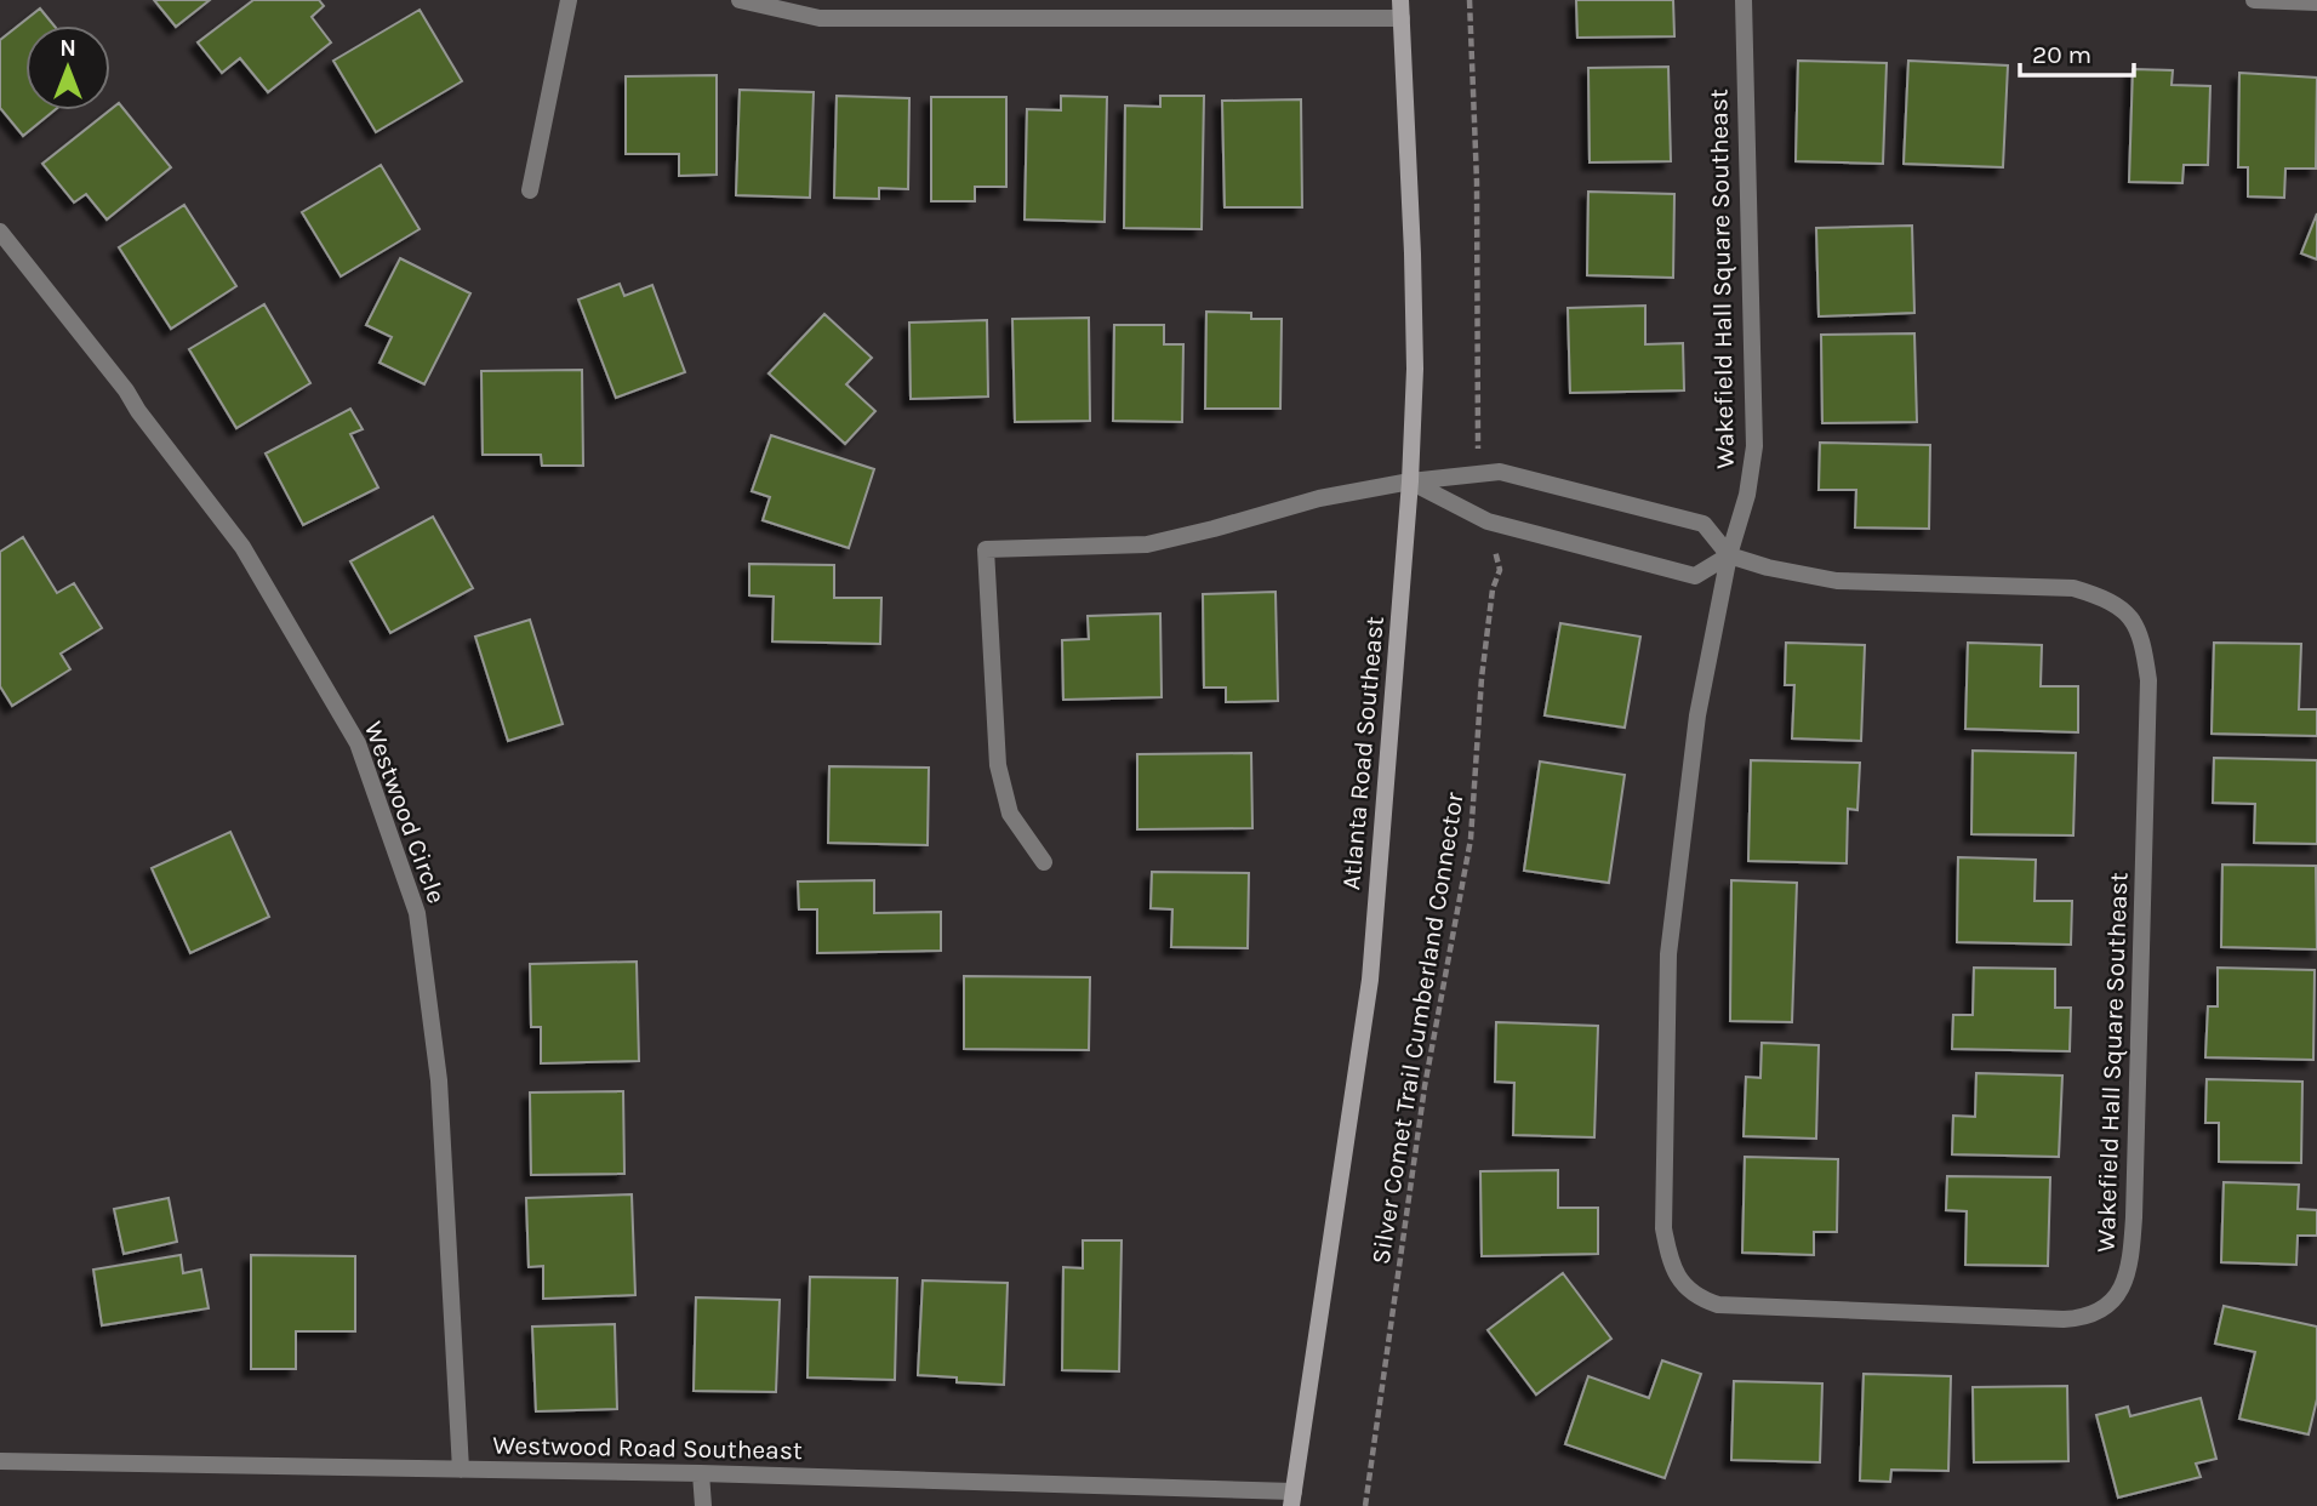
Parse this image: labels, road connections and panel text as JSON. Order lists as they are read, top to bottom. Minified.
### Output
{"streets":{"main road":["Atlanta Road Southeast"],"street":["Wakefield Hall Square Southeast","Westwood Circle","Westwood Road Southeast"],"path":["Silver Comet Trail Cumberland Connector"]},"crossings":[["Atlanta Road Southeast","Westwood Road Southeast"],["Westwood Circle","Westwood Road Southeast"]],"scale_bar":"20 m","north":"top"}
